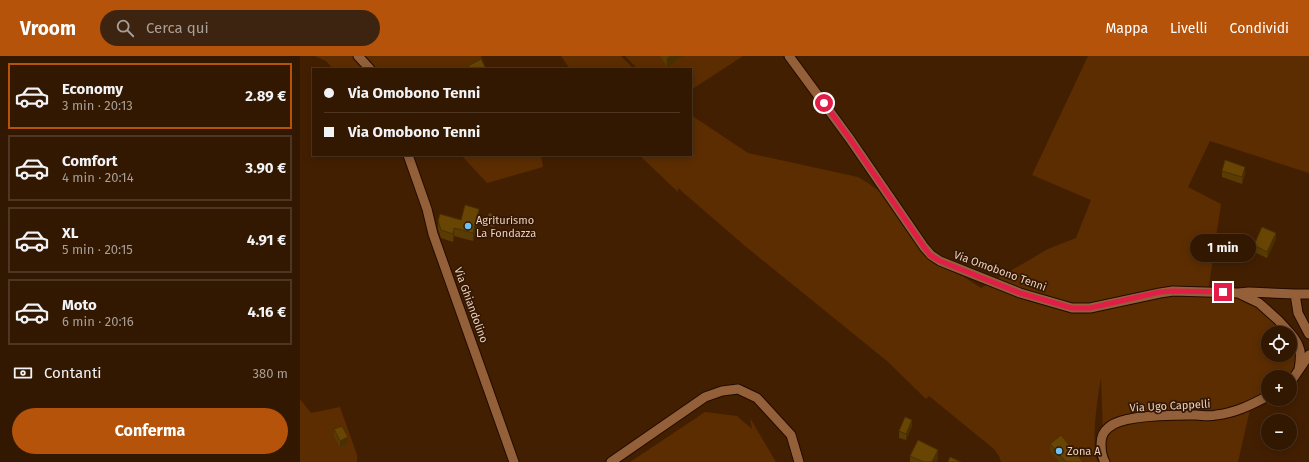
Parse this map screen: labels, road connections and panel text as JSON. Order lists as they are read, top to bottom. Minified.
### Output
{"streets":{"street":["Via Omobono Tenni","Via Ghiandolino","Via Ugo Cappelli"]},"places":["Agriturismo La Fondazza","Zona A"],"page":{"header":"Vroom","search":"Cerca qui","nav":["Mappa","Livelli","Condividi"],"list":[{"name":"Economy","note":"3 min · 20:13","value":"2.89 €"},{"name":"Comfort","note":"4 min · 20:14","value":"3.90 €"},{"name":"XL","note":"5 min · 20:15","value":"4.91 €"},{"name":"Moto","note":"6 min · 20:16","value":"4.16 €"}],"banner":["Via Omobono Tenni","Via Omobono Tenni"],"bubble":"1 min","map_buttons":["+","−"],"pay":["Contanti","380 m"],"buttons":"Conferma"}}
